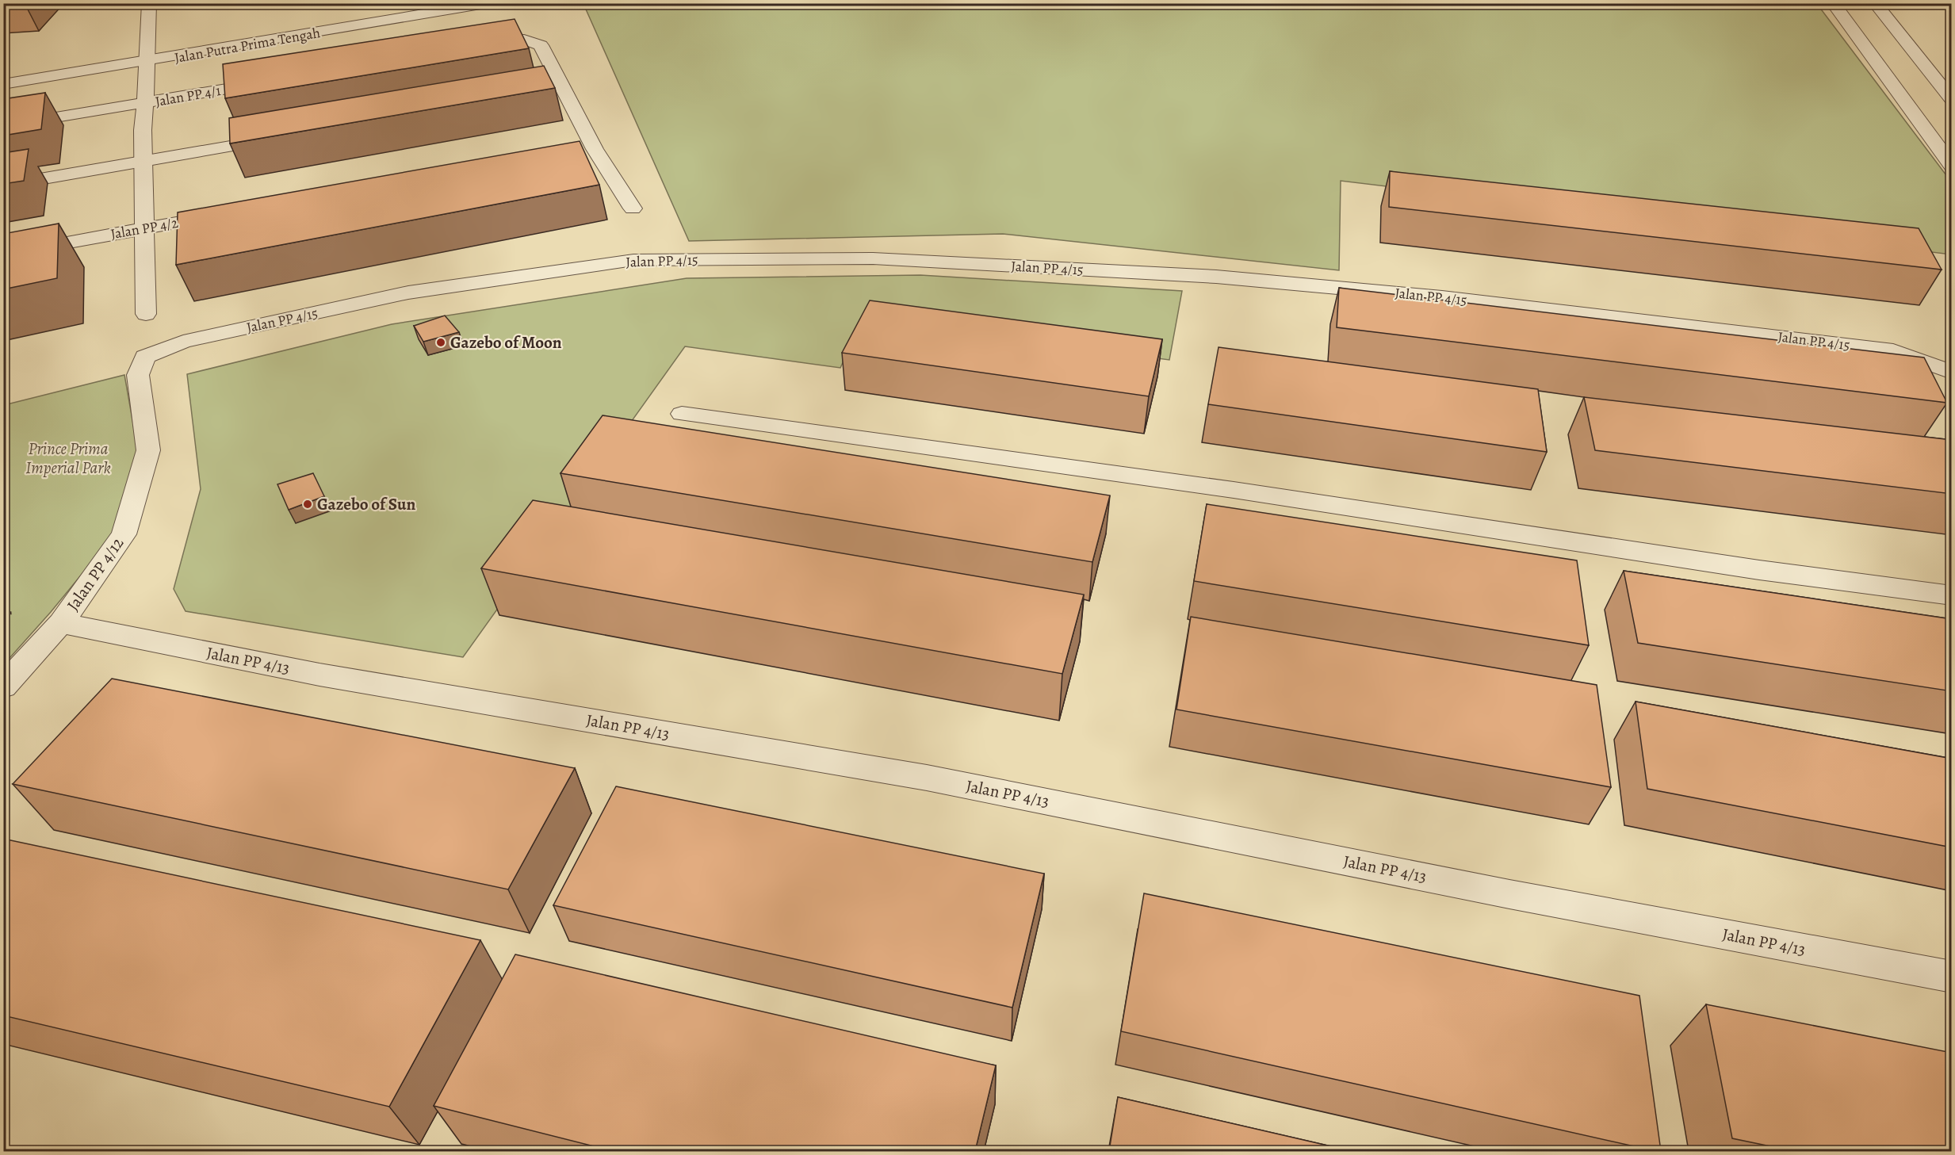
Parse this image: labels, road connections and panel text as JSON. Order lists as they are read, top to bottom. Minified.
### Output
{"streets":{"street":["Jalan Putra Prima Tengah","Jalan PP 4/1","Jalan PP 4/2","Jalan PP 4/15","Jalan PP 4/12","Jalan PP 4/13"]},"crossings":[["Jalan PP 4/15","Jalan PP 4/12"],["Jalan PP 4/12","Jalan PP 4/13"]],"parks":["Prince Prima Imperial Park"],"places":["Gazebo of Moon","Gazebo of Sun"]}
